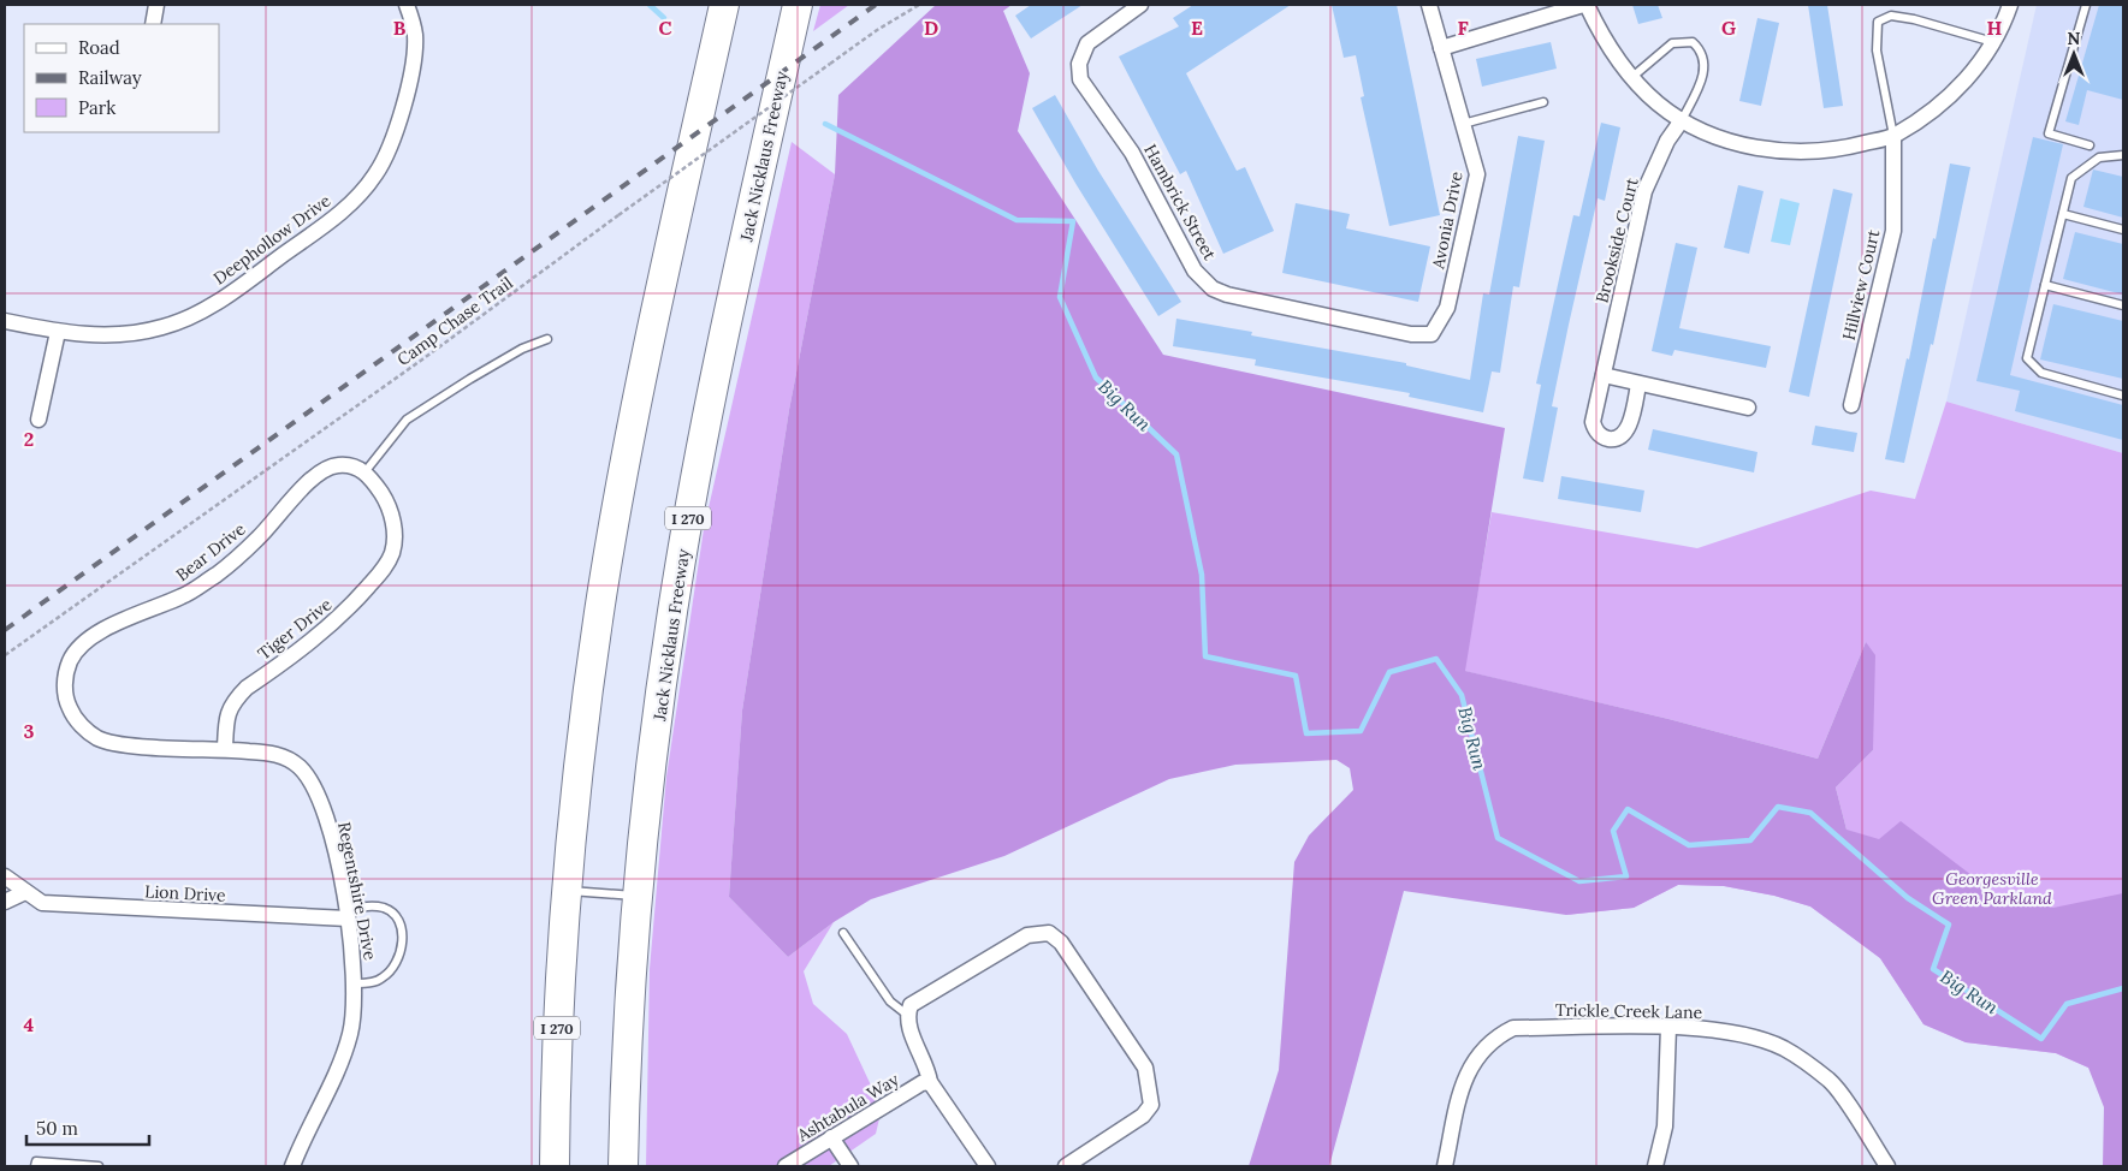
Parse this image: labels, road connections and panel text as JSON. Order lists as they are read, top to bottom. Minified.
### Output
{"streets":{"highway":["Jack Nicklaus Freeway","I 270"],"street":["Hambrick Street","Avonia Drive","Deephollow Drive","Brookside Court","Hillview Court","Bear Drive","Tiger Drive","Regentshire Drive","Lion Drive","Trickle Creek Lane","Ashtabula Way"],"path":["Camp Chase Trail"]},"crossings":[["Hambrick Street","Avonia Drive"],["Bear Drive","Tiger Drive"],["Bear Drive","Regentshire Drive"],["Tiger Drive","Regentshire Drive"],["Regentshire Drive","Lion Drive"]],"water":["Big Run"],"parks":["Georgesville Green Parkland"],"legend":["Road","Railway","Park"],"scale_bar":"50 m","north":"top","grid":{"columns":["B","C","D","E","F","G","H"],"rows":["2","3","4"]}}
